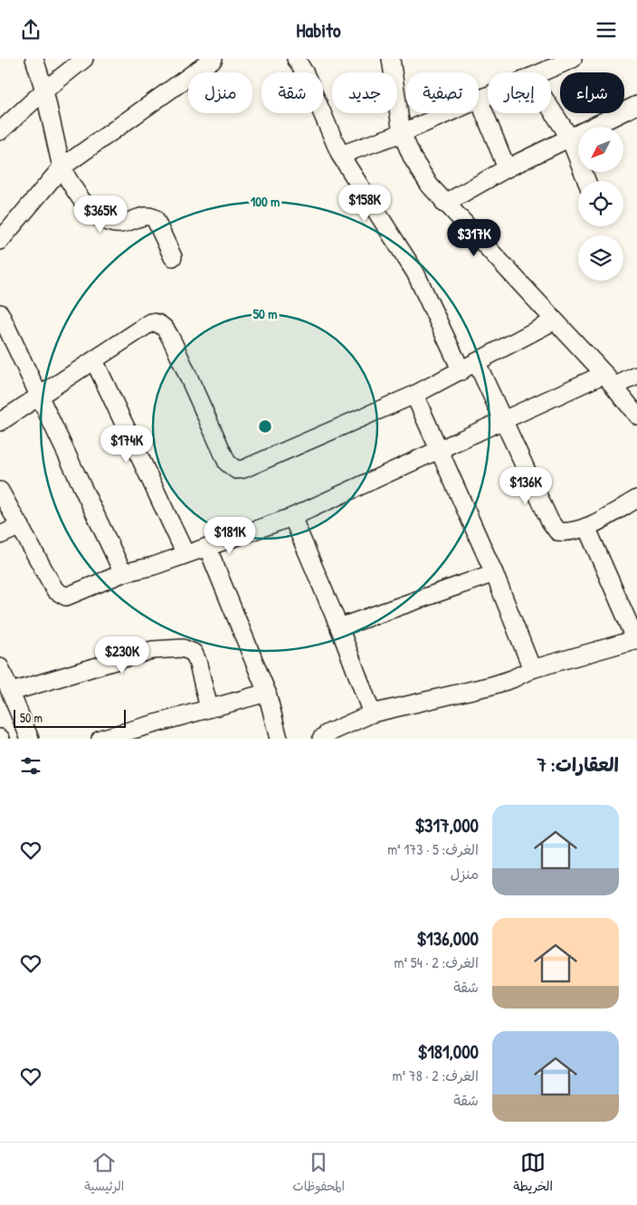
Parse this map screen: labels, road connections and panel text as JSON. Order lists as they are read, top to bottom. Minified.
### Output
{"scale_bar":"50 m","north":"bottom left","page":{"header":"Habito","chip":["شراء","إيجار","تصفية","جديد","شقة","منزل"],"price":["$158K","$365K","$317K","$174K","$136K","$181K","$230K"],"scale":"50 m","heading":"العقارات: 7","list":[{"name":"$317,000","note":"الغرف: 5 · 173 m² · منزل"},{"name":"$136,000","note":"الغرف: 2 · 54 m² · شقة"},{"name":"$181,000","note":"الغرف: 2 · 78 m² · شقة"}],"tabs":["الخريطة","المحفوظات","الرئيسية"]},"rings":["100 m","50 m"]}
